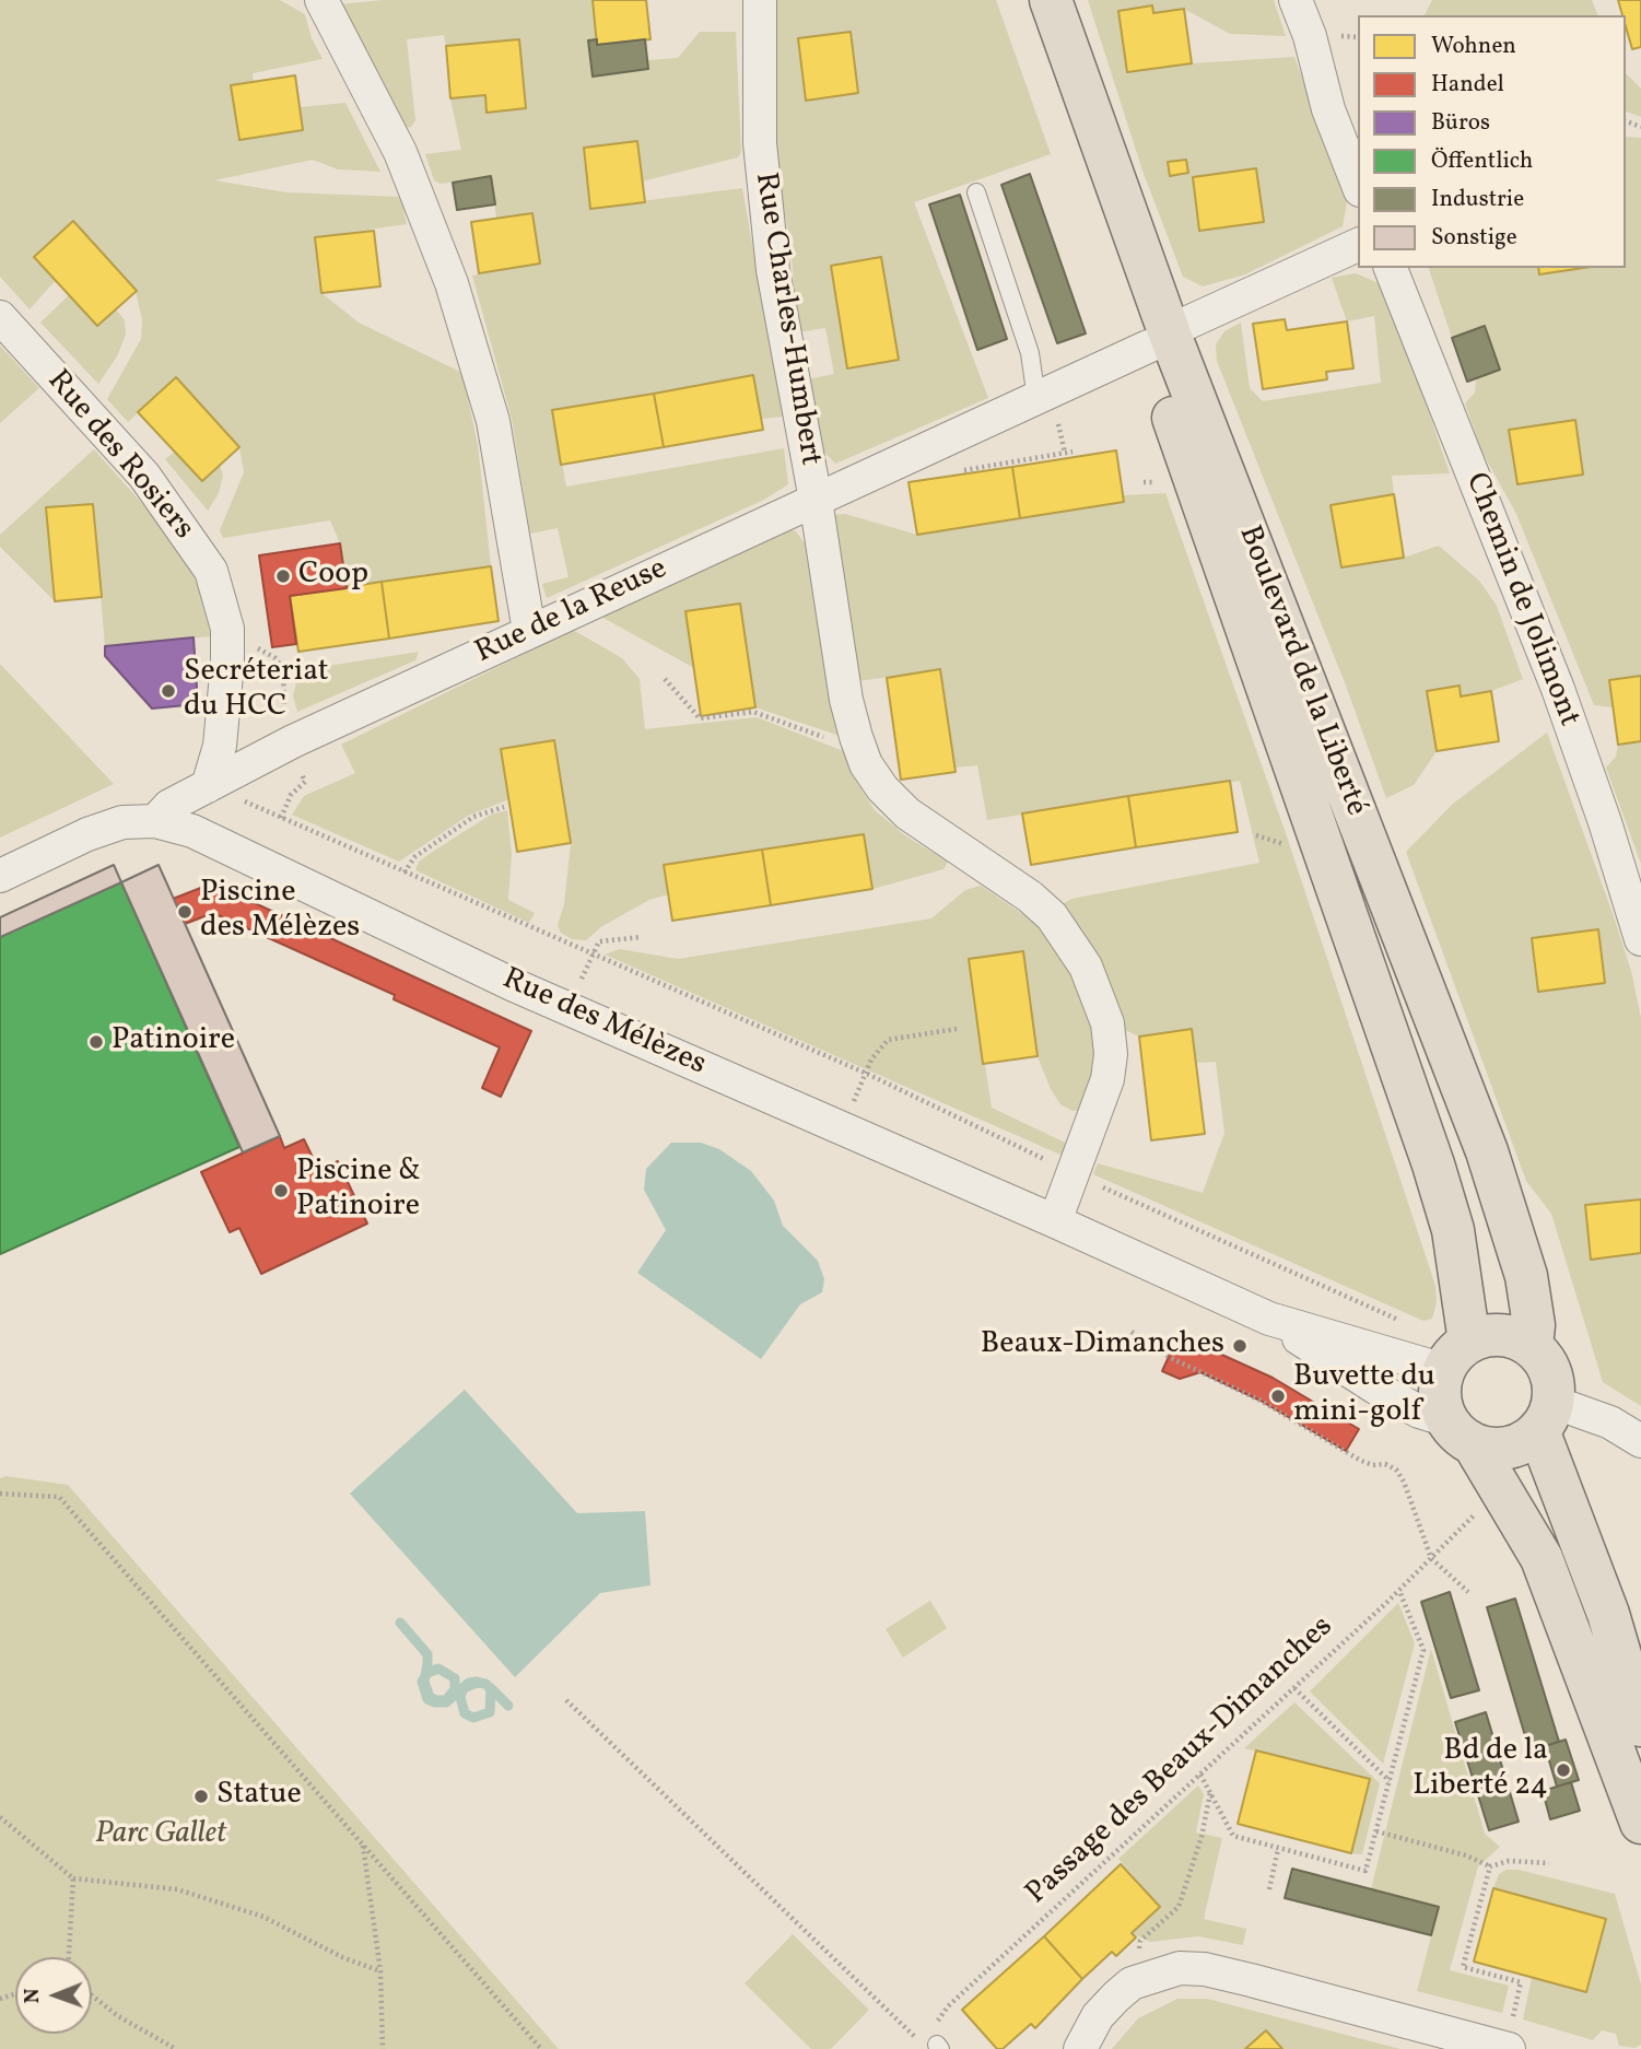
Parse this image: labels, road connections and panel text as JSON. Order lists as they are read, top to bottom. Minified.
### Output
{"streets":{"main road":["Boulevard de la Liberté"],"street":["Rue Charles-Humbert","Rue des Rosiers","Chemin de Jolimont","Rue de la Reuse","Rue des Mélèzes"],"path":["Passage des Beaux-Dimanches"]},"crossings":[["Rue Charles-Humbert","Rue de la Reuse"],["Rue des Rosiers","Rue de la Reuse"],["Rue de la Reuse","Boulevard de la Liberté"],["Rue de la Reuse","Rue des Mélèzes"],["Boulevard de la Liberté","Rue des Mélèzes"]],"parks":["Parc Gallet"],"places":["Coop","Secréteriat du HCC","Piscine des Mélèzes","Patinoire","Piscine & Patinoire","Beaux-Dimanches","Buvette du mini-golf","Bd de la Liberté 24","Statue"],"legend":["Wohnen","Handel","Büros","Öffentlich","Industrie","Sonstige"],"north":"left"}
